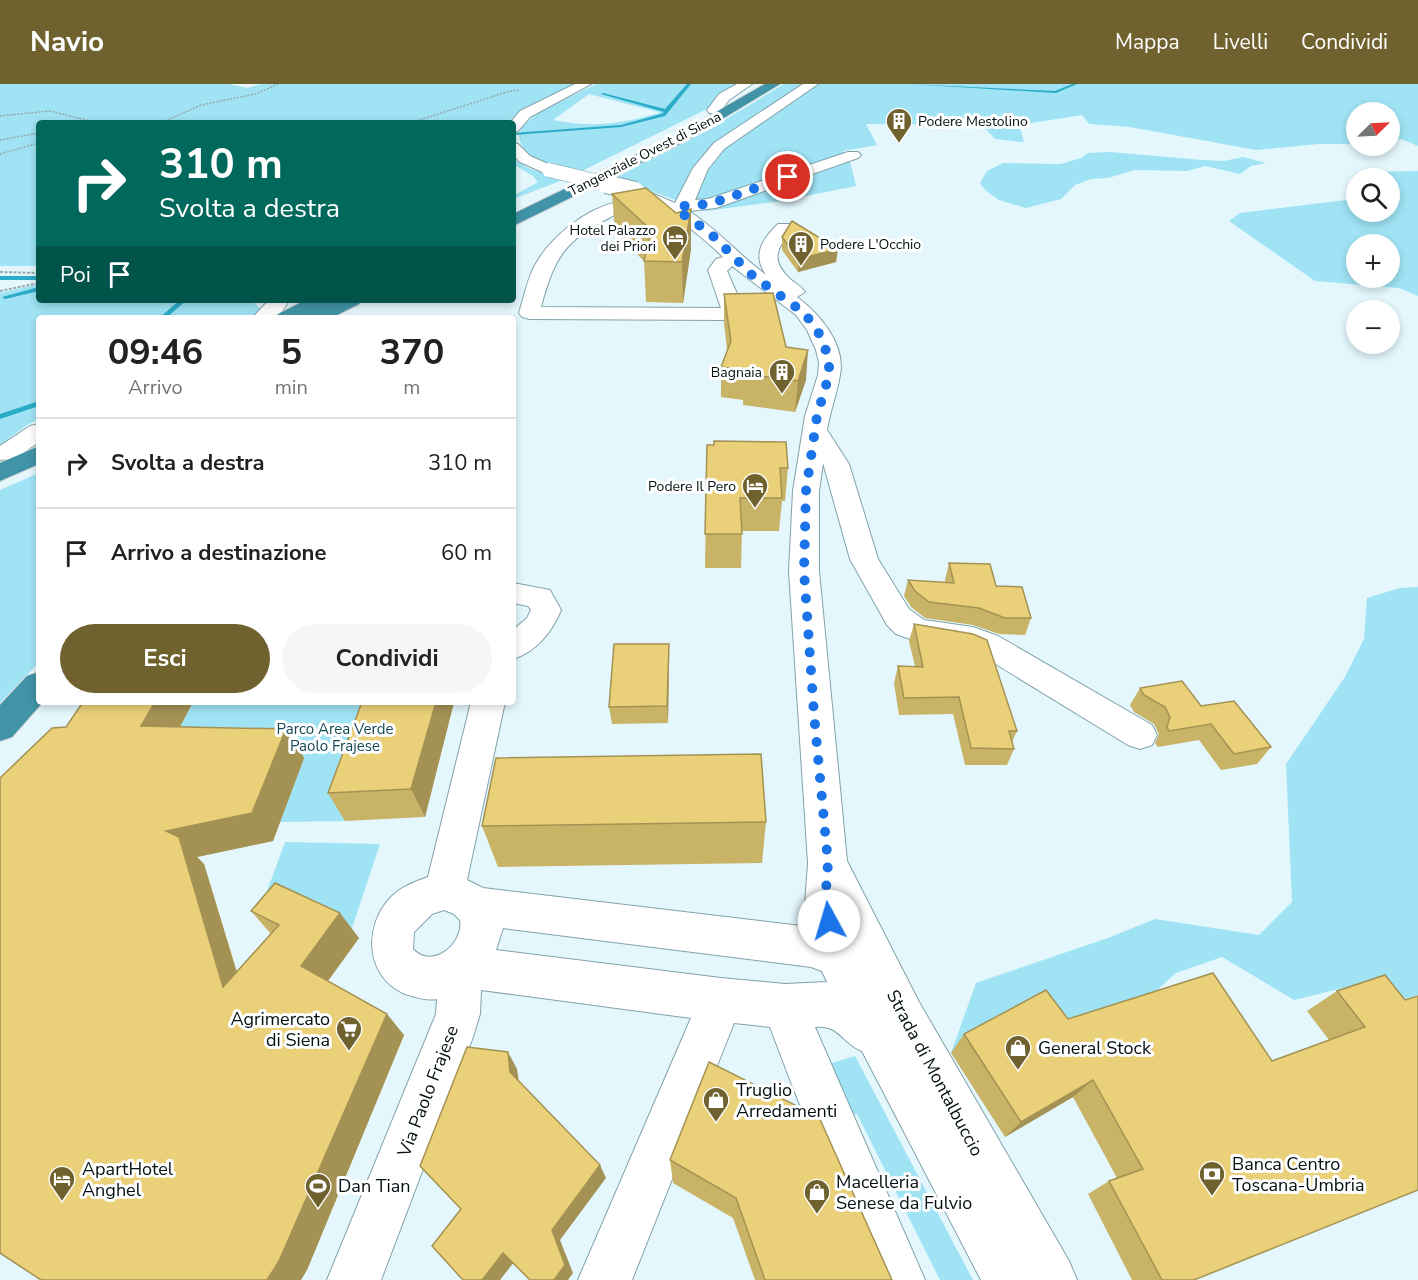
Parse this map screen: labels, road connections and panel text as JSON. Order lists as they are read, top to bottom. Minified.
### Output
{"streets":{"highway":["Tangenziale Ovest di Siena"],"street":["Strada di Montalbuccio","Via Paolo Frajese"]},"parks":["Parco Area Verde Paolo Frajese"],"places":{"building":["Podere Mestolino","Podere L'Occhio","Bagnaia"],"hotel":["Hotel Palazzo dei Priori","Podere Il Pero","ApartHotel Anghel"],"supermarket":["Agrimercato di Siena"],"shop":["General Stock","Truglio Arredamenti","Macelleria Senese da Fulvio"],"bank":["Banca Centro Toscana-Umbria"],"sports":["Dan Tian"]},"north":"top right","page":{"header":"Navio","nav":["Mappa","Livelli","Condividi"],"map_buttons":["+","−"],"turn":["310 m","Svolta a destra"],"then":"Poi","eta":["09:46","Arrivo","5","min","370","m"],"list":[{"name":"Svolta a destra","value":"310 m"},{"name":"Arrivo a destinazione","value":"60 m"}],"buttons":["Esci","Condividi"]}}
